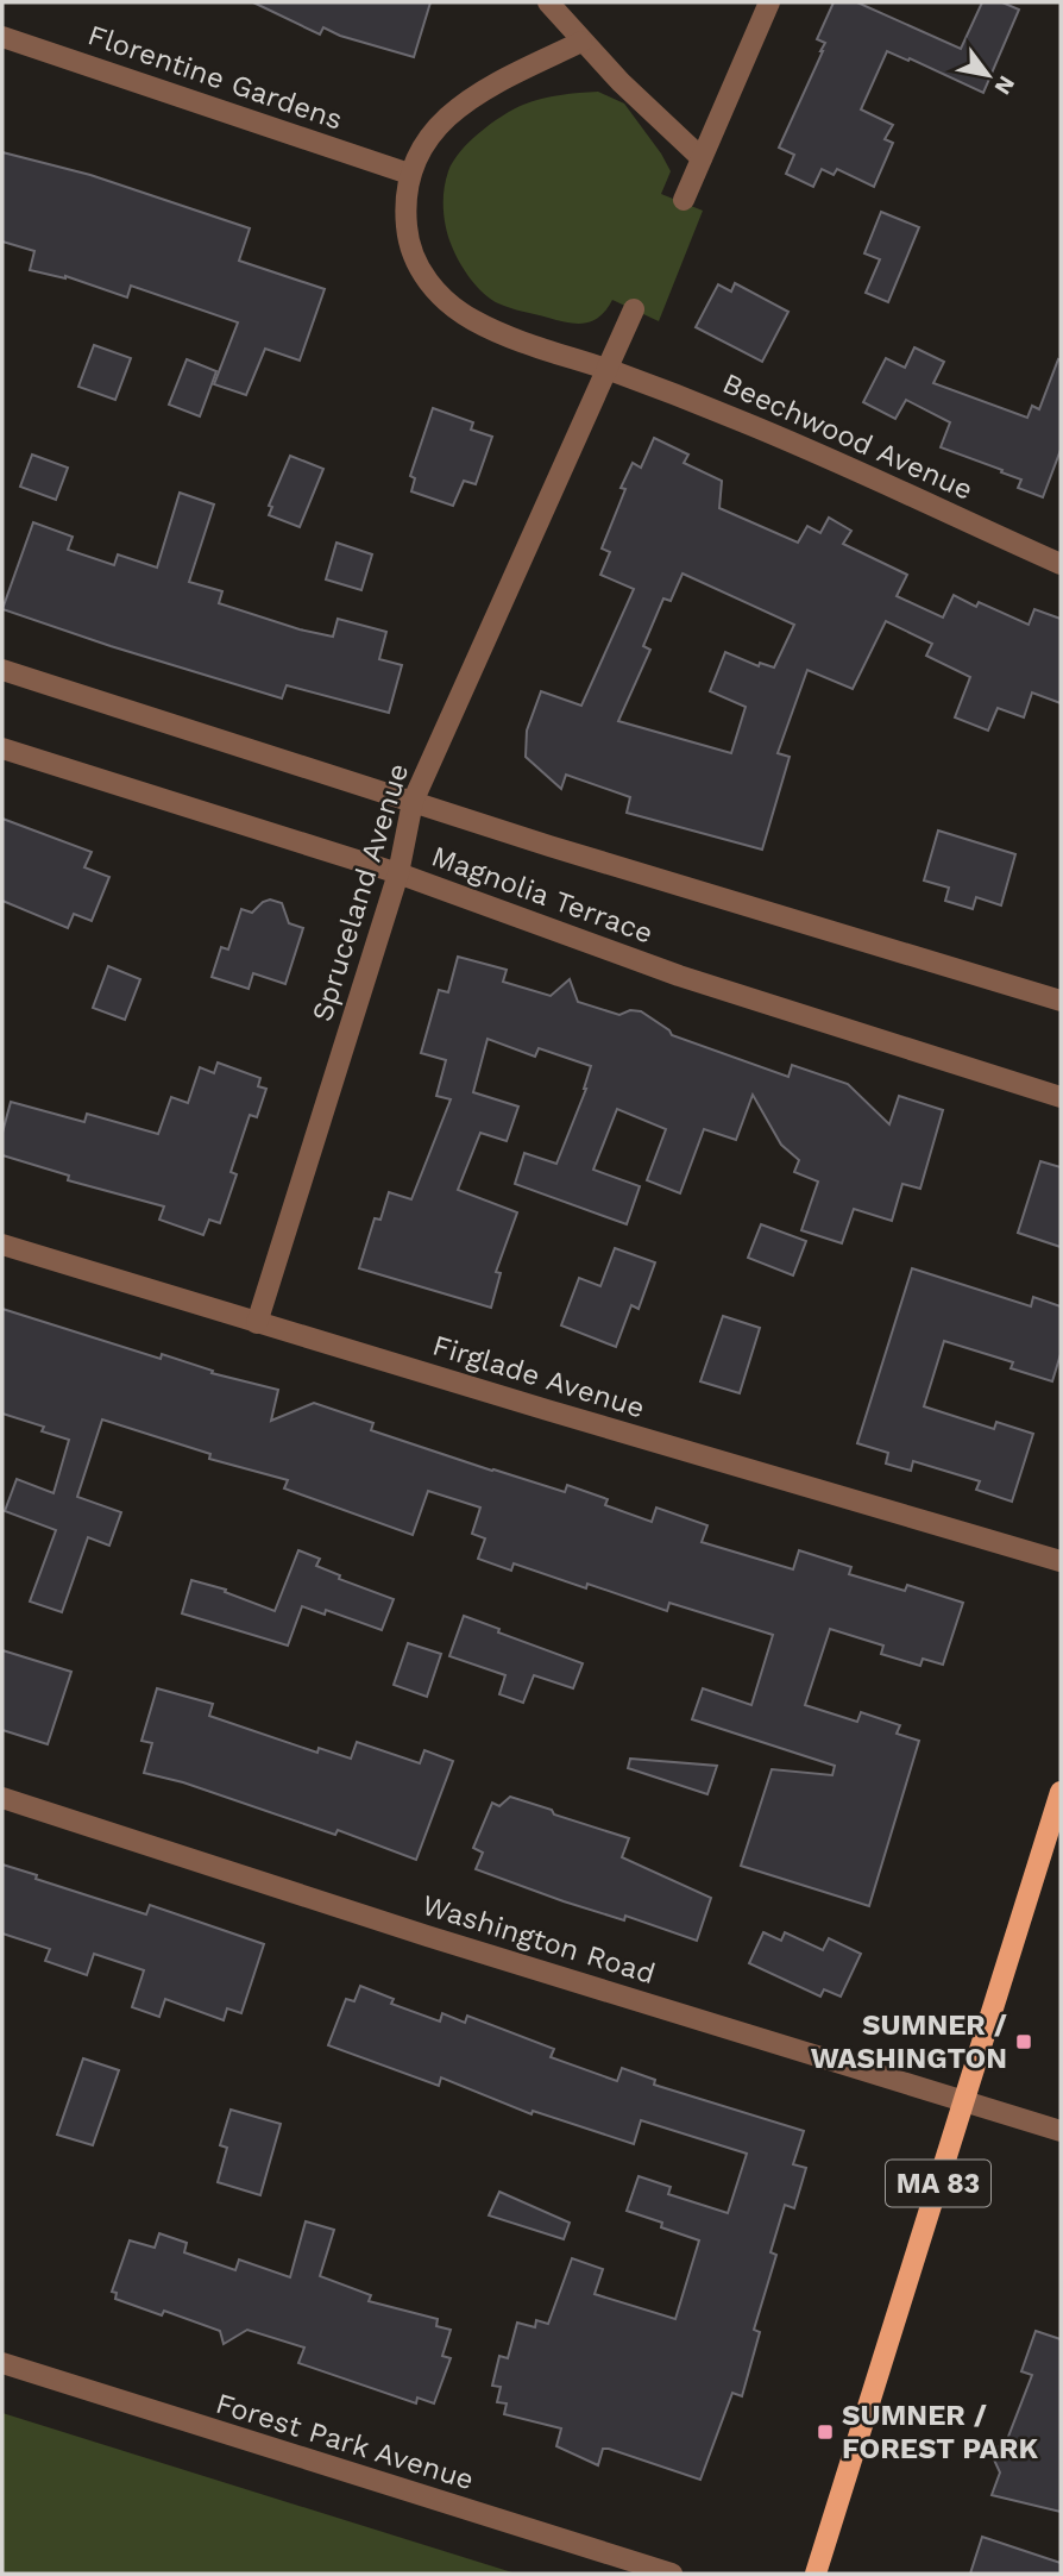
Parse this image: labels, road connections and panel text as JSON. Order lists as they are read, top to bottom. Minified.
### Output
{"streets":{"main road":["MA 83"],"street":["Florentine Gardens","Beechwood Avenue","Spruceland Avenue","Magnolia Terrace","Firglade Avenue","Washington Road","Forest Park Avenue"]},"crossings":[["Florentine Gardens","Beechwood Avenue"],["Beechwood Avenue","Spruceland Avenue"],["Spruceland Avenue","Magnolia Terrace"],["Spruceland Avenue","Firglade Avenue"],["Washington Road","MA 83"]],"places":{"transit":["SUMNER / WASHINGTON","SUMNER / FOREST PARK"]},"north":"bottom right"}
